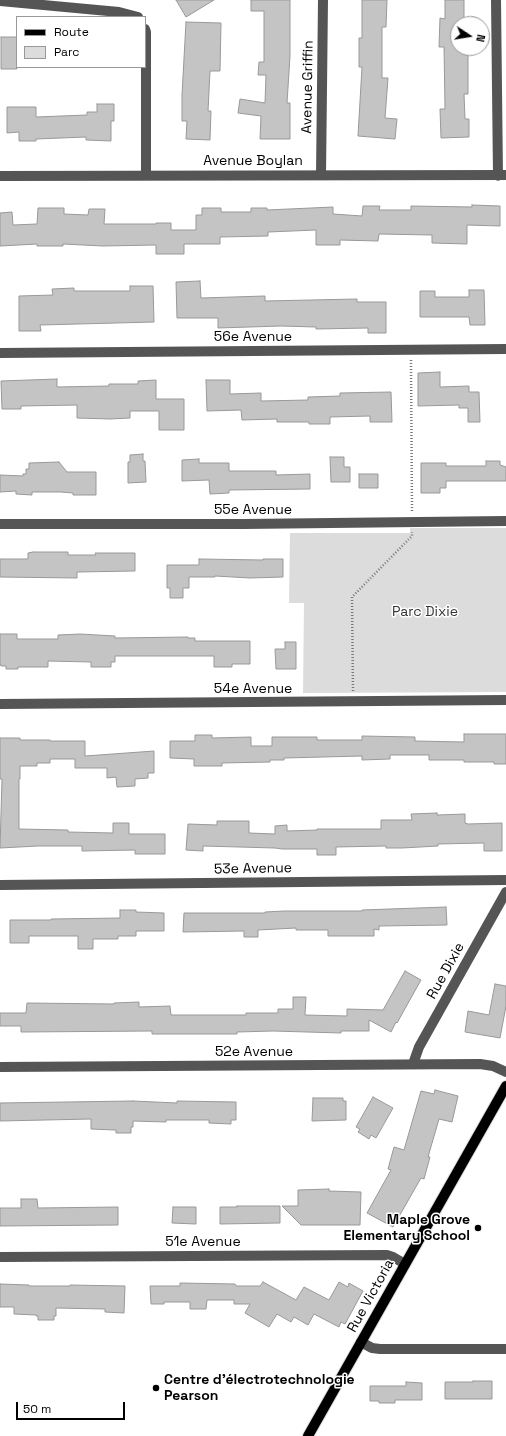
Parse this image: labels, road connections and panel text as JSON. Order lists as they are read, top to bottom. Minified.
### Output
{"streets":{"main road":["Rue Victoria"],"street":["Avenue Griffin","Avenue Boylan","56e Avenue","55e Avenue","54e Avenue","53e Avenue","Rue Dixie","52e Avenue","51e Avenue"]},"crossings":[["Avenue Griffin","Avenue Boylan"],["Rue Dixie","52e Avenue"],["51e Avenue","Rue Victoria"]],"parks":["Parc Dixie"],"places":["Maple Grove Elementary School","Centre d’électrotechnologie Pearson"],"legend":["Route","Parc"],"scale_bar":"50 m","north":"right"}
